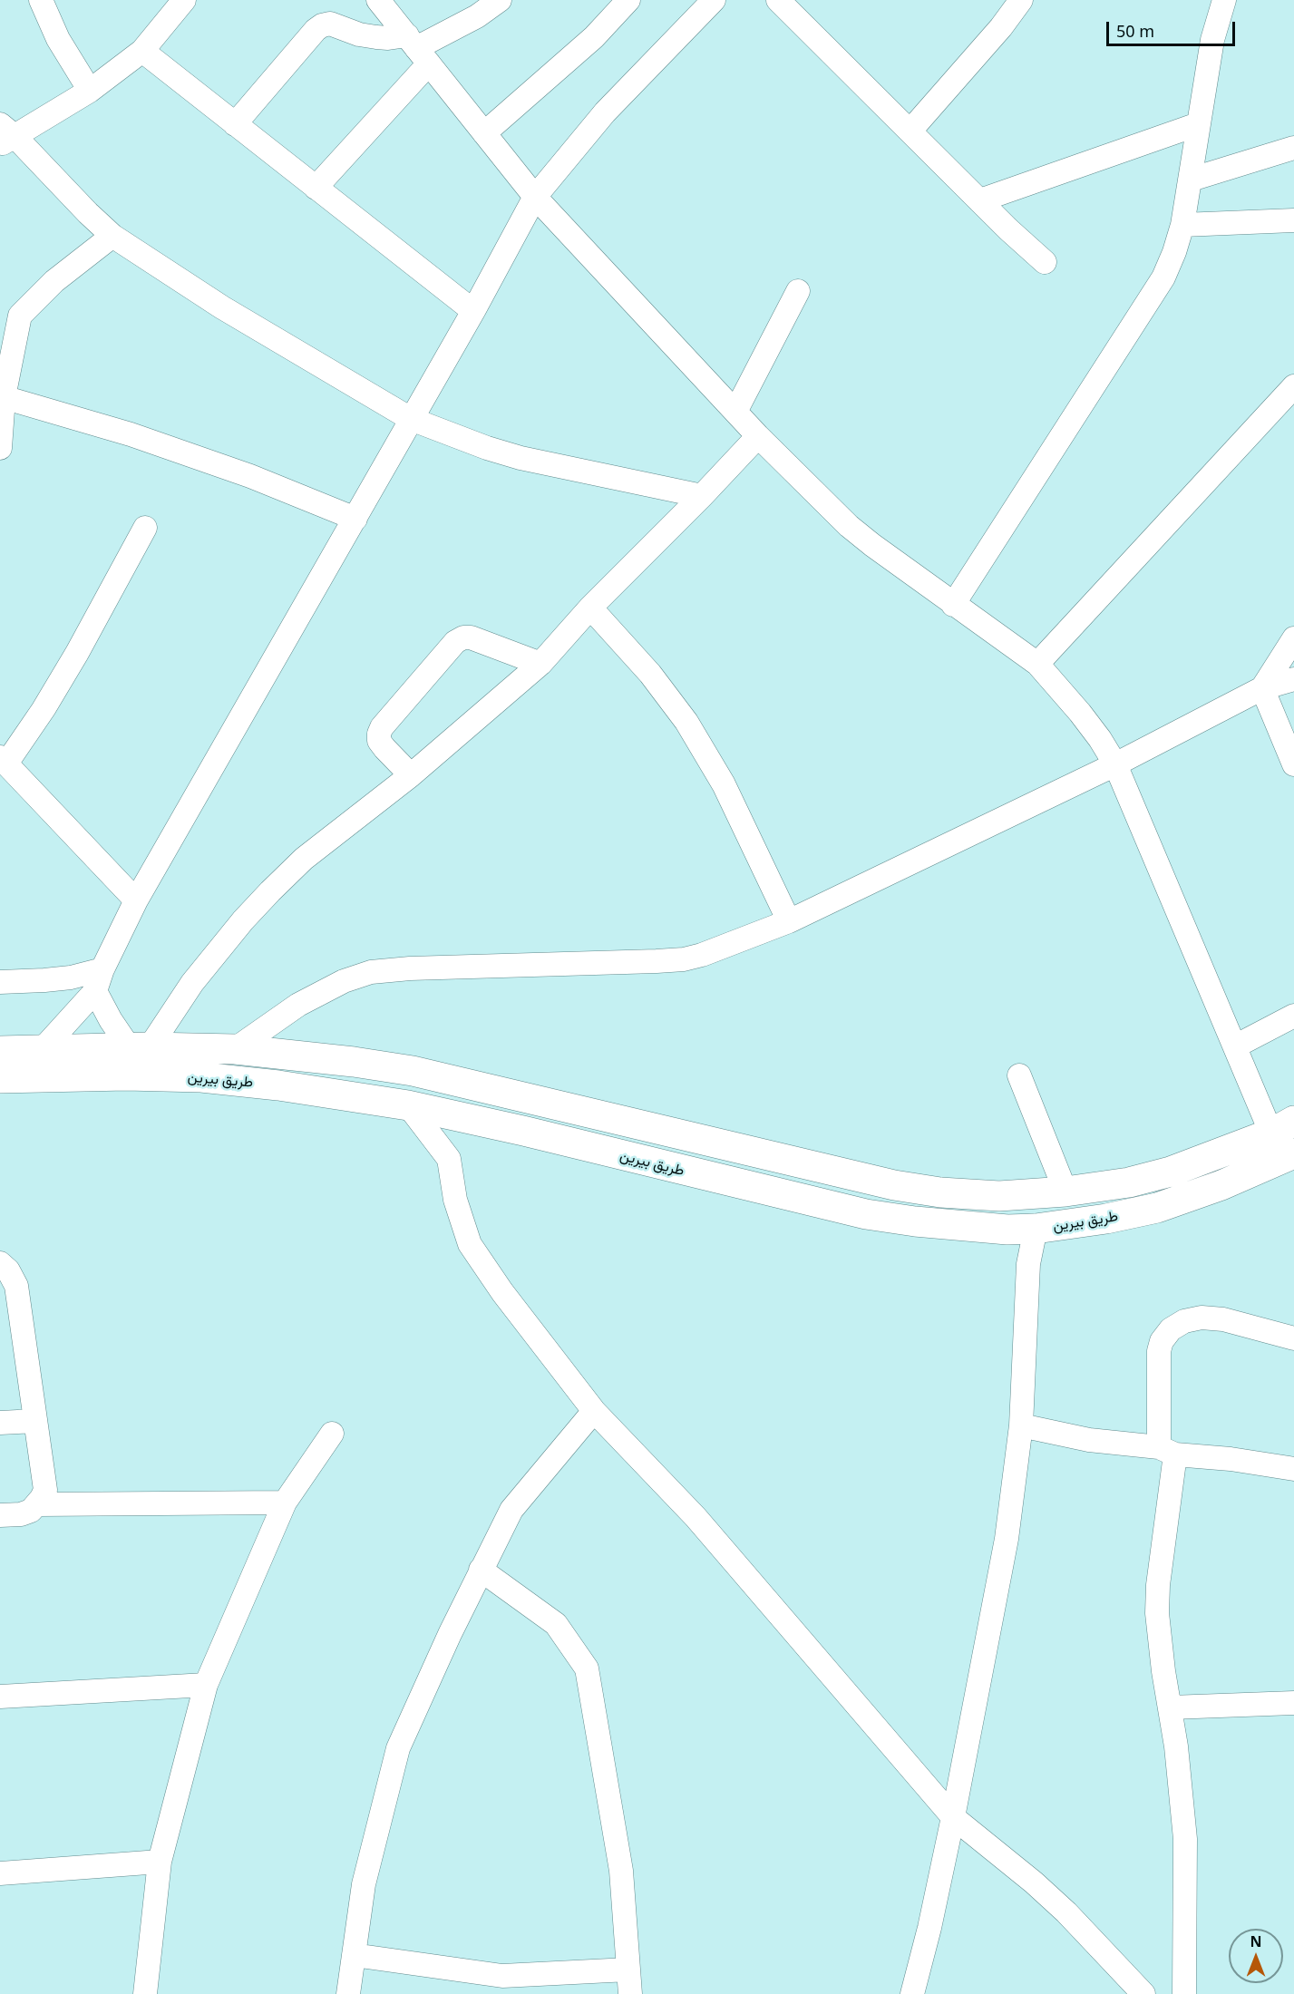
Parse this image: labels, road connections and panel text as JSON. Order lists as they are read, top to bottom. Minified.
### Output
{"streets":{"main road":["طريق بيرين"]},"scale_bar":"50 m","north":"top"}
